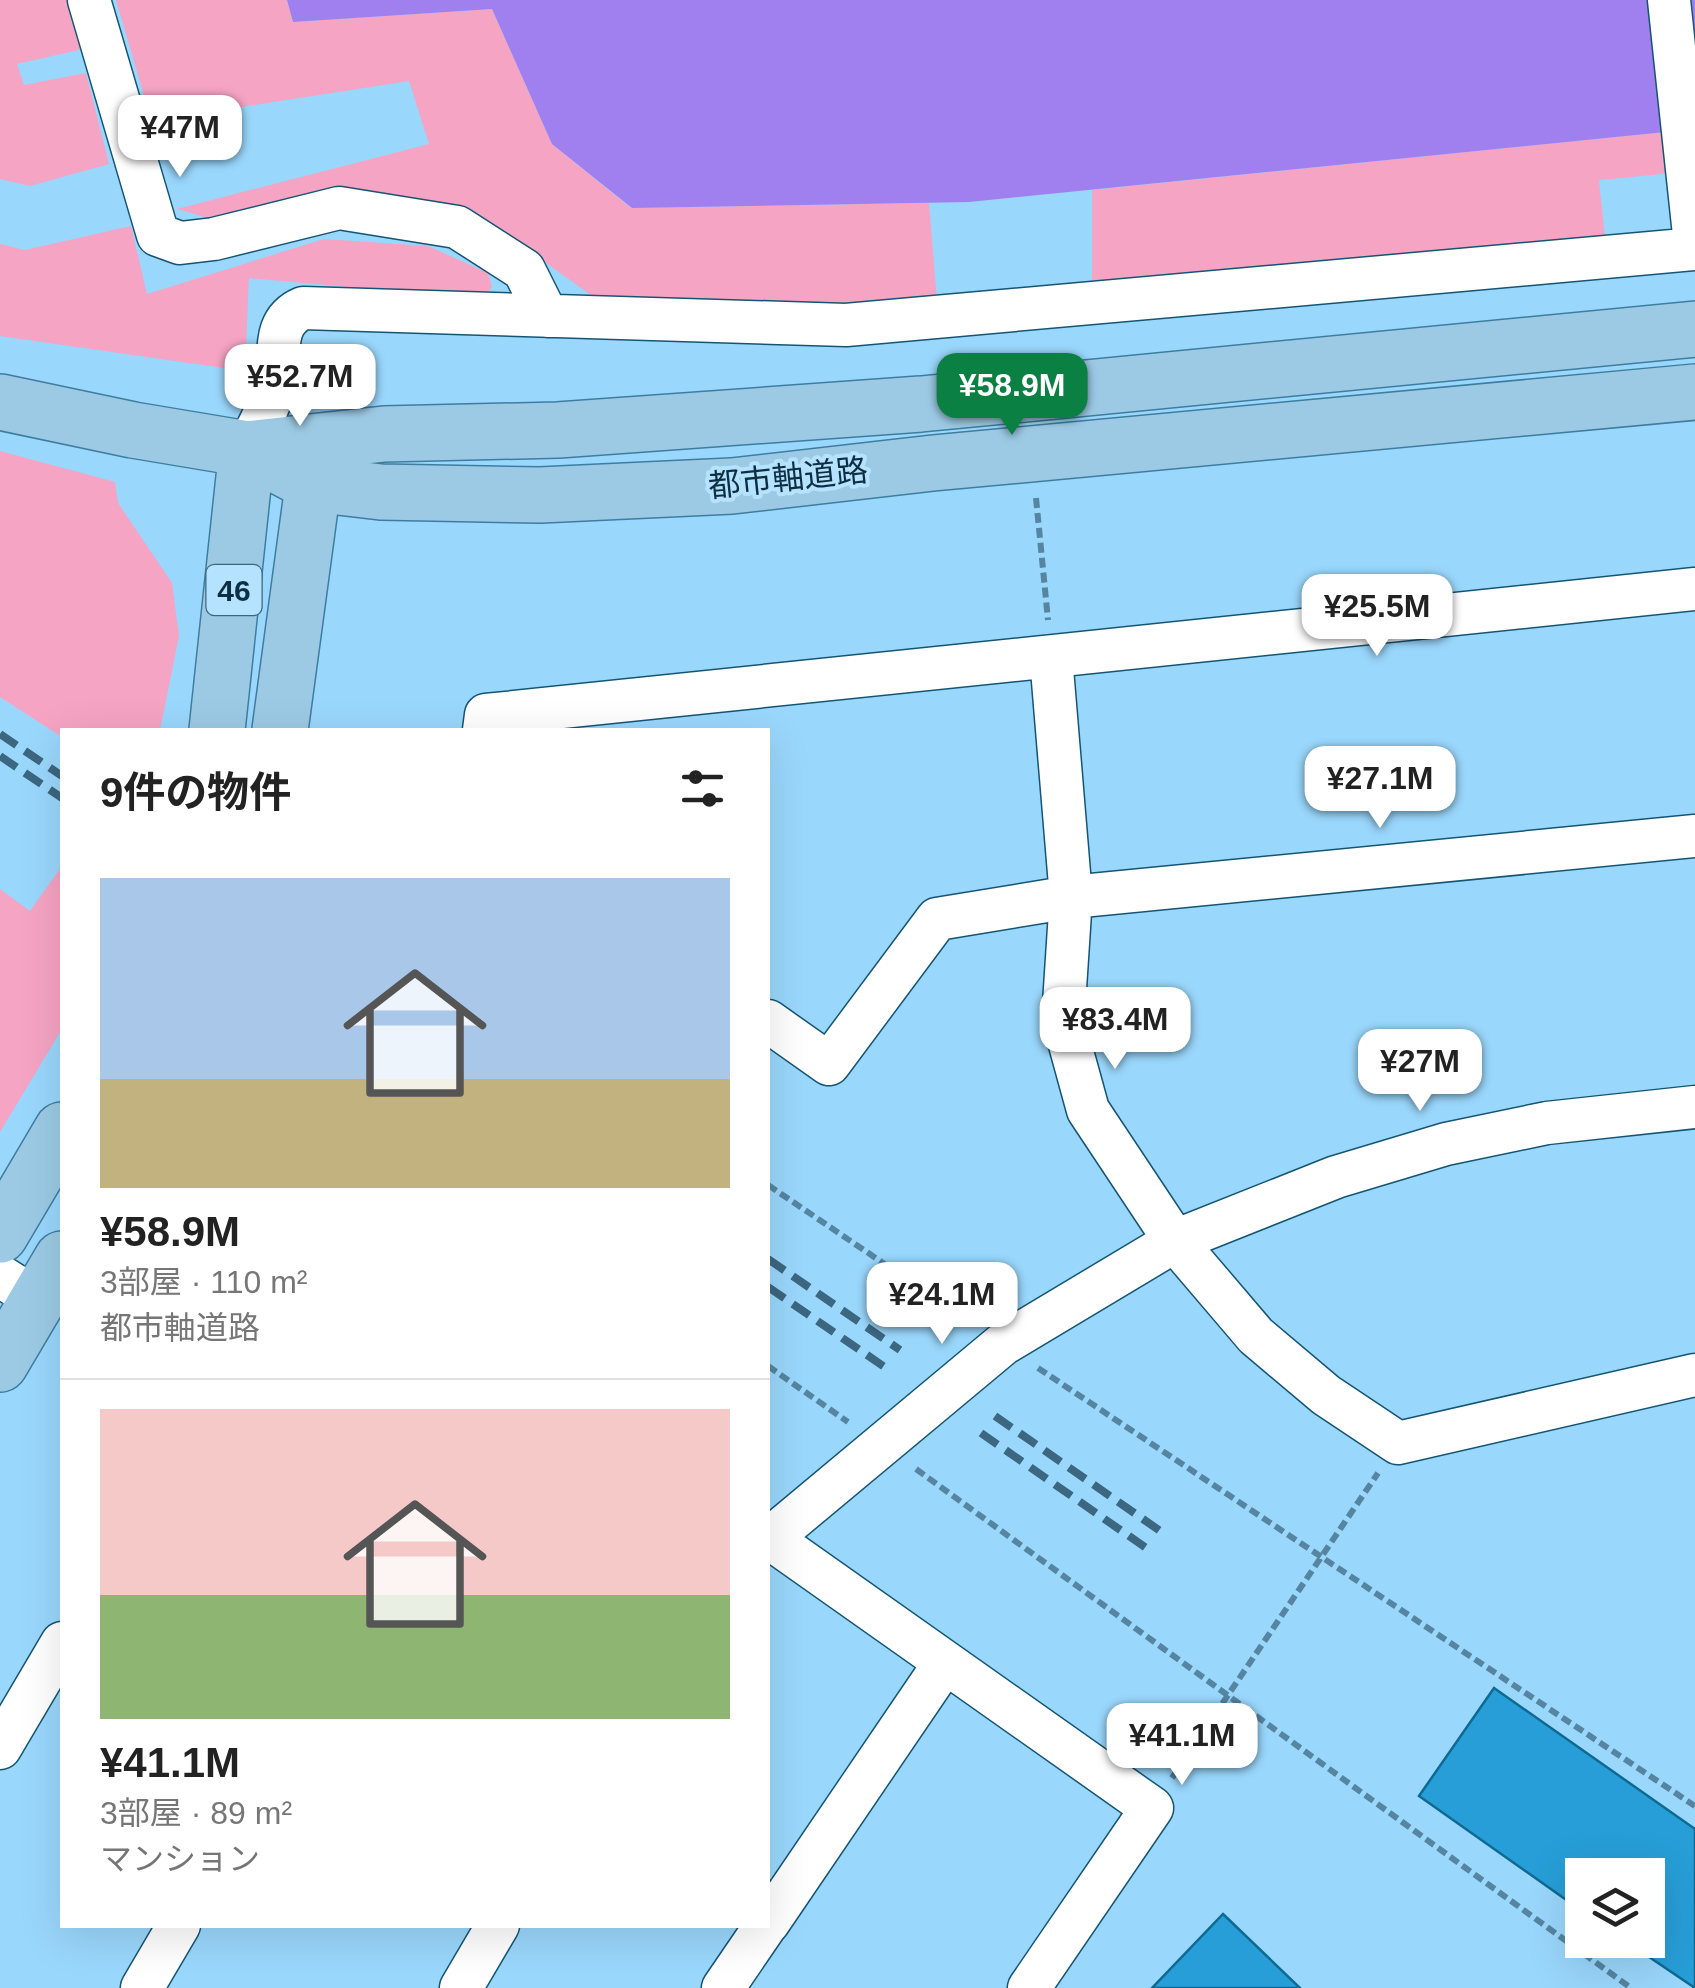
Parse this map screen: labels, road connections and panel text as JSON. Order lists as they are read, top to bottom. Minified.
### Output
{"streets":{"main road":["都市軸道路","46"]},"crossings":[["都市軸道路","46"]],"page":{"price":["¥47M","¥52.7M","¥58.9M","¥25.5M","¥27.1M","¥83.4M","¥27M","¥24.1M","¥41.1M"],"heading":"9件の物件","list":[{"name":"¥58.9M","note":"3部屋 · 110 m² · 都市軸道路"},{"name":"¥41.1M","note":"3部屋 · 89 m² · マンション"}]}}
